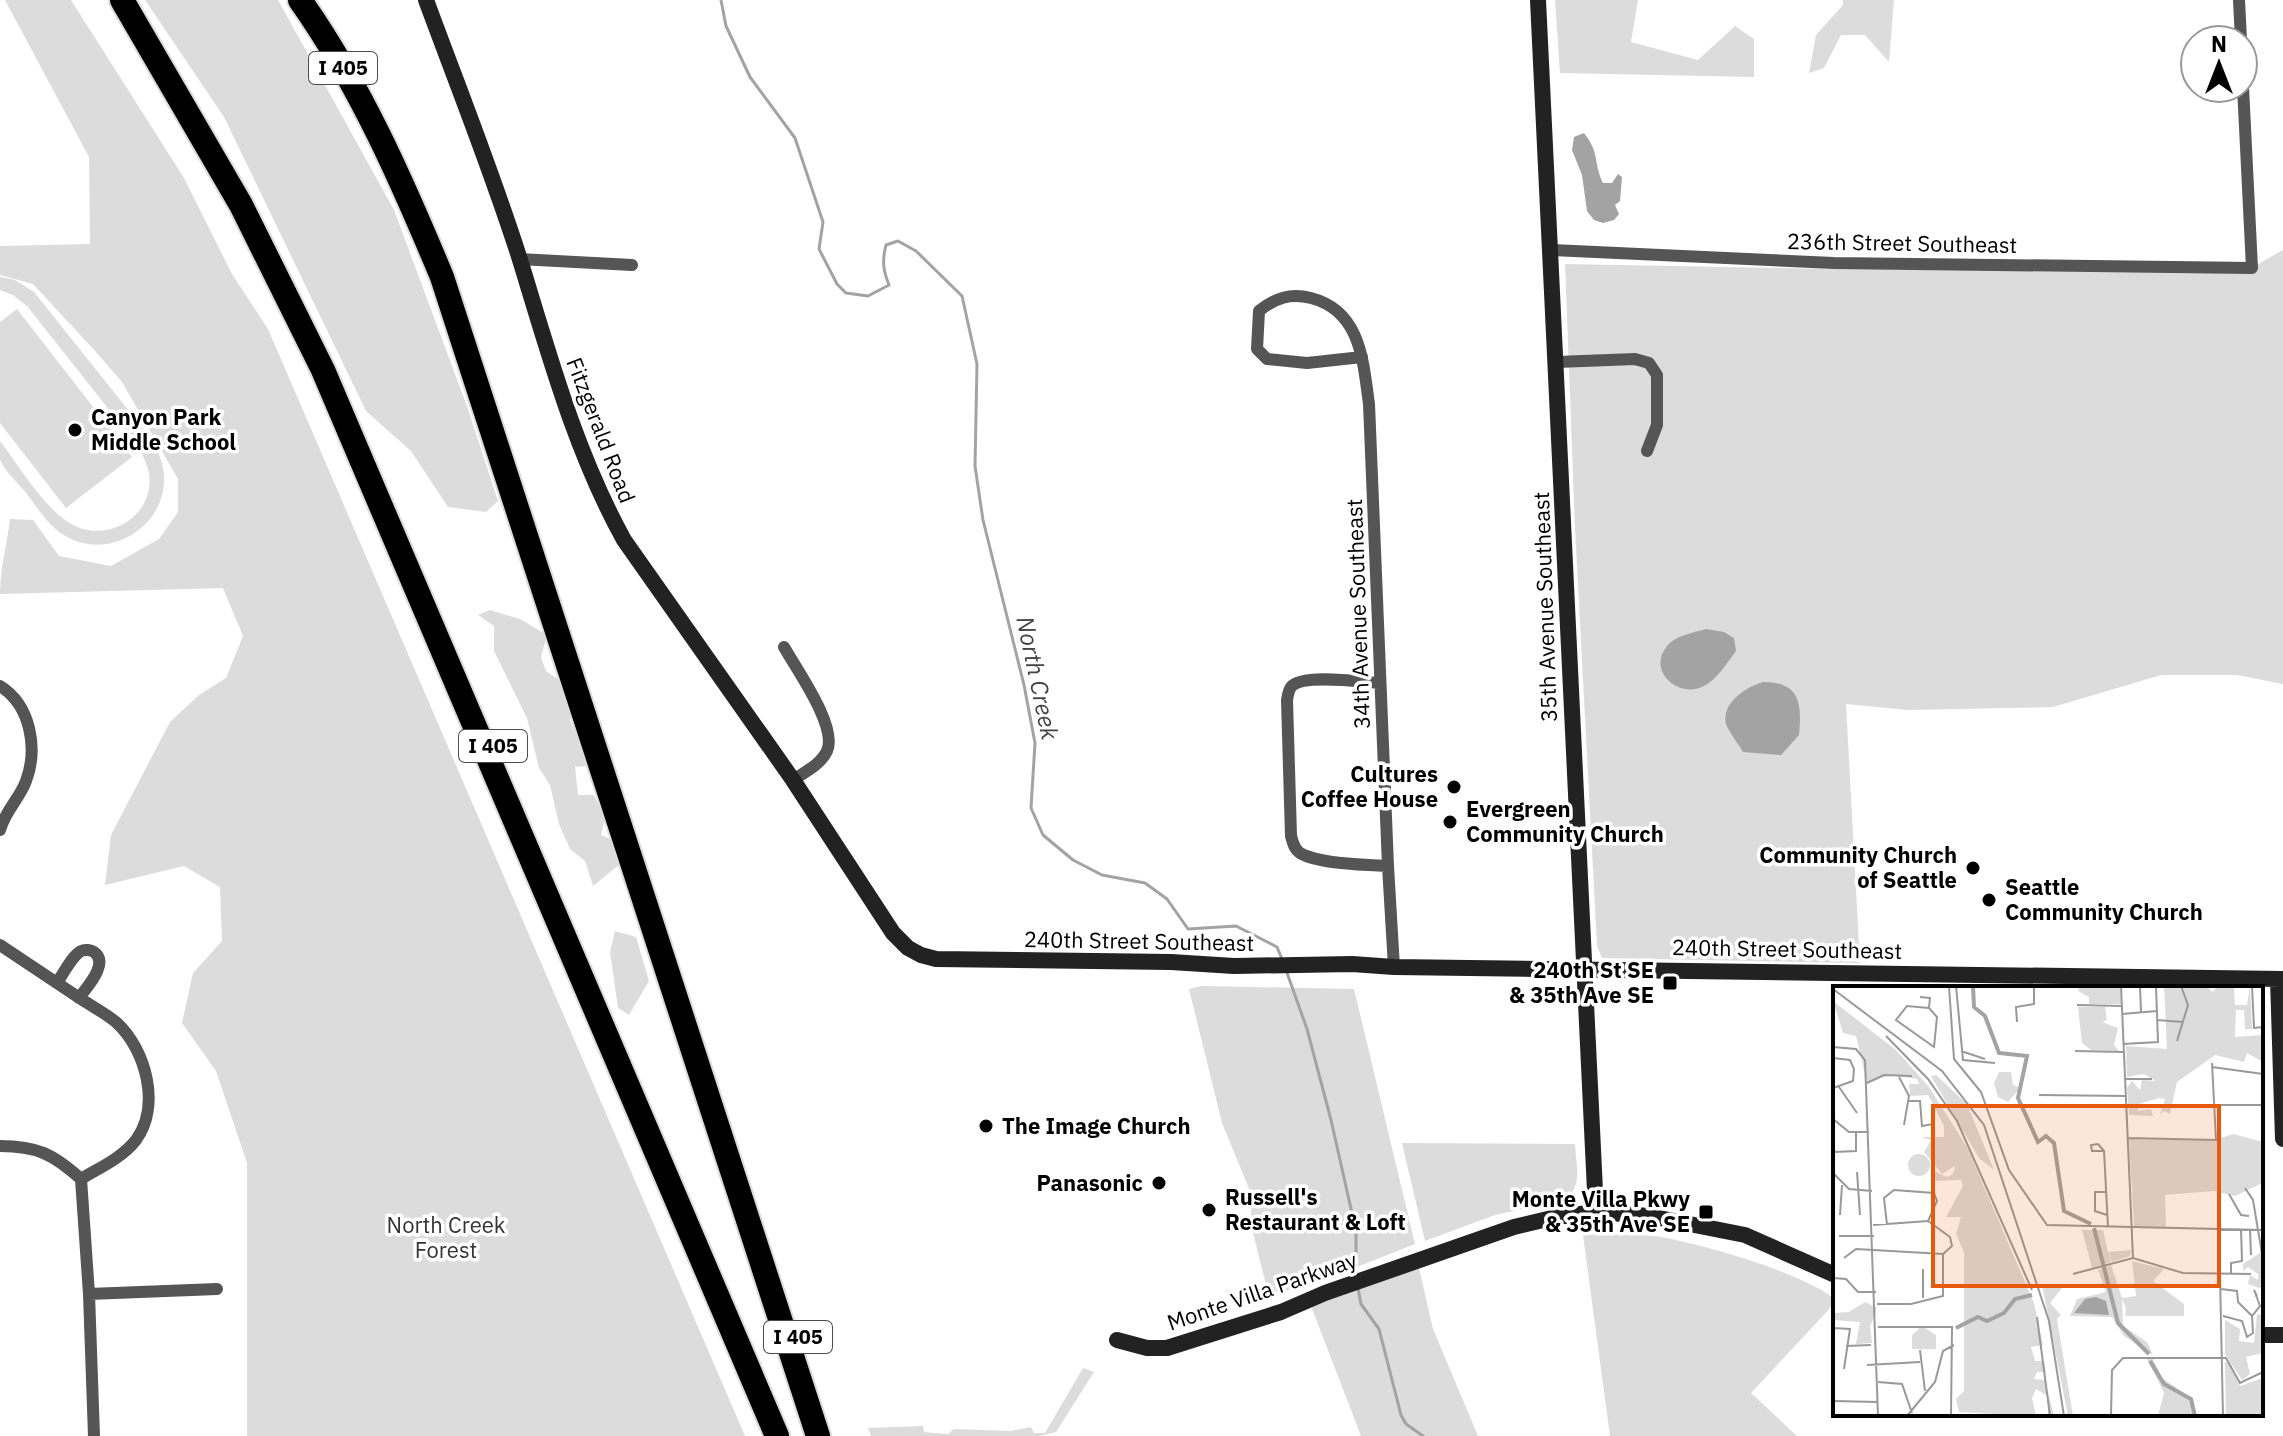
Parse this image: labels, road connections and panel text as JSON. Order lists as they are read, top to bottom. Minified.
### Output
{"streets":{"highway":["I 405"],"street":["236th Street Southeast","Fitzgerald Road","35th Avenue Southeast","34th Avenue Southeast","240th Street Southeast","Monte Villa Parkway"]},"crossings":[["236th Street Southeast","35th Avenue Southeast"],["Fitzgerald Road","240th Street Southeast"],["35th Avenue Southeast","240th Street Southeast"],["35th Avenue Southeast","Monte Villa Parkway"],["34th Avenue Southeast","240th Street Southeast"]],"water":["North Creek"],"parks":["North Creek Forest"],"places":{"other":["Canyon Park Middle School","Cultures Coffee House","Evergreen Community Church","Community Church of Seattle","Seattle Community Church","The Image Church","Panasonic","Russell's Restaurant & Loft"],"transit":["240th St SE & 35th Ave SE","Monte Villa Pkwy & 35th Ave SE"]},"north":"top"}
